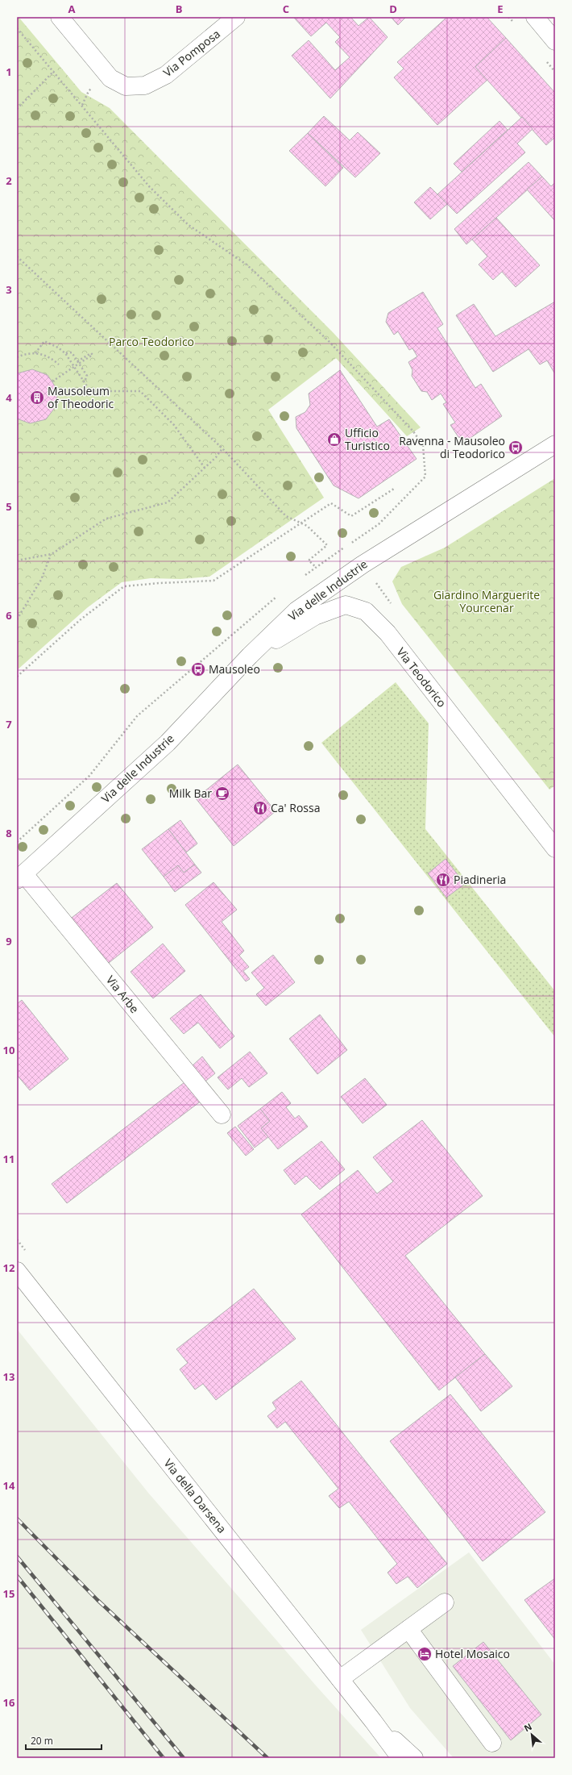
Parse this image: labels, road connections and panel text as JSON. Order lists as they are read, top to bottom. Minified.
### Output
{"streets":{"street":["Via Pomposa","Via delle Industrie","Via Teodorico","Via Arbe","Via della Darsena"]},"crossings":[["Via delle Industrie","Via Teodorico"],["Via delle Industrie","Via Arbe"]],"parks":["Parco Teodorico","Giardino Marguerite Yourcenar"],"places":{"building":["Mausoleum of Theodoric"],"shop":["Ufficio Turistico"],"bus stop":["Ravenna - Mausoleo di Teodorico","Mausoleo"],"cafe":["Milk Bar"],"restaurant":["Ca' Rossa","Piadineria"],"hotel":["Hotel Mosaico"]},"scale_bar":"20 m","north":"top left","grid":{"columns":["A","B","C","D","E"],"rows":["1","2","3","4","5","6","7","8","9","10","11","12","13","14","15","16"]}}
